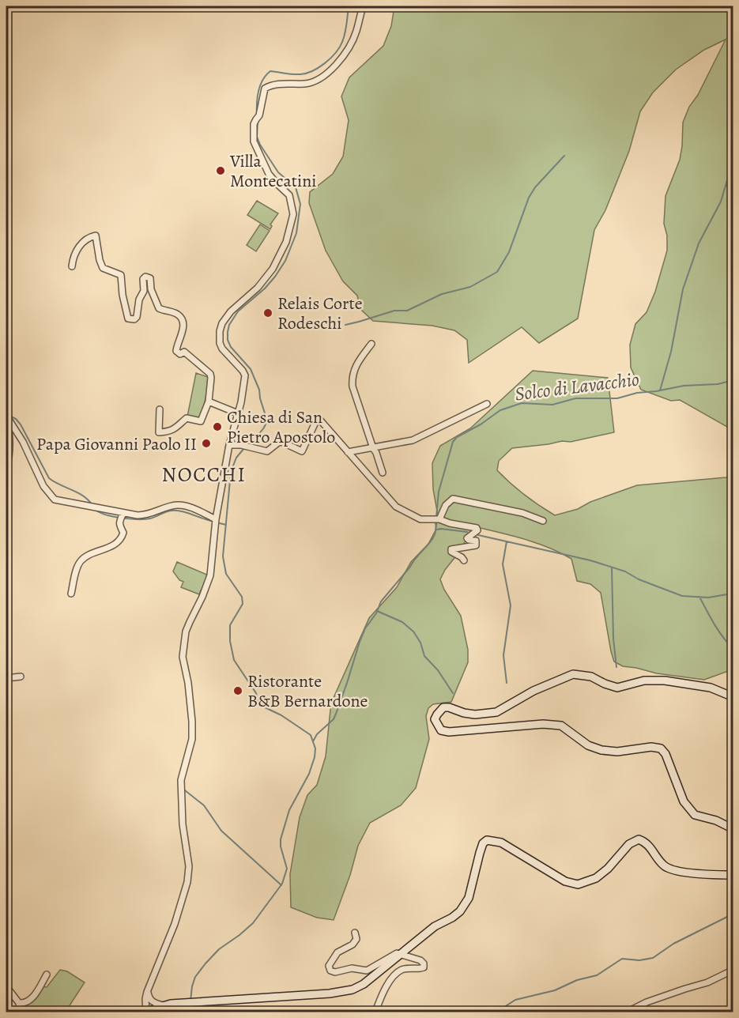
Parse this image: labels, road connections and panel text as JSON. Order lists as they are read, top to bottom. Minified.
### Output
{"districts":["NOCCHI"],"water":["Solco di Lavacchio"],"places":["Villa Montecatini","Relais Corte Rodeschi","Chiesa di San Pietro Apostolo","Papa Giovanni Paolo II","Ristorante B&B Bernardone"]}
